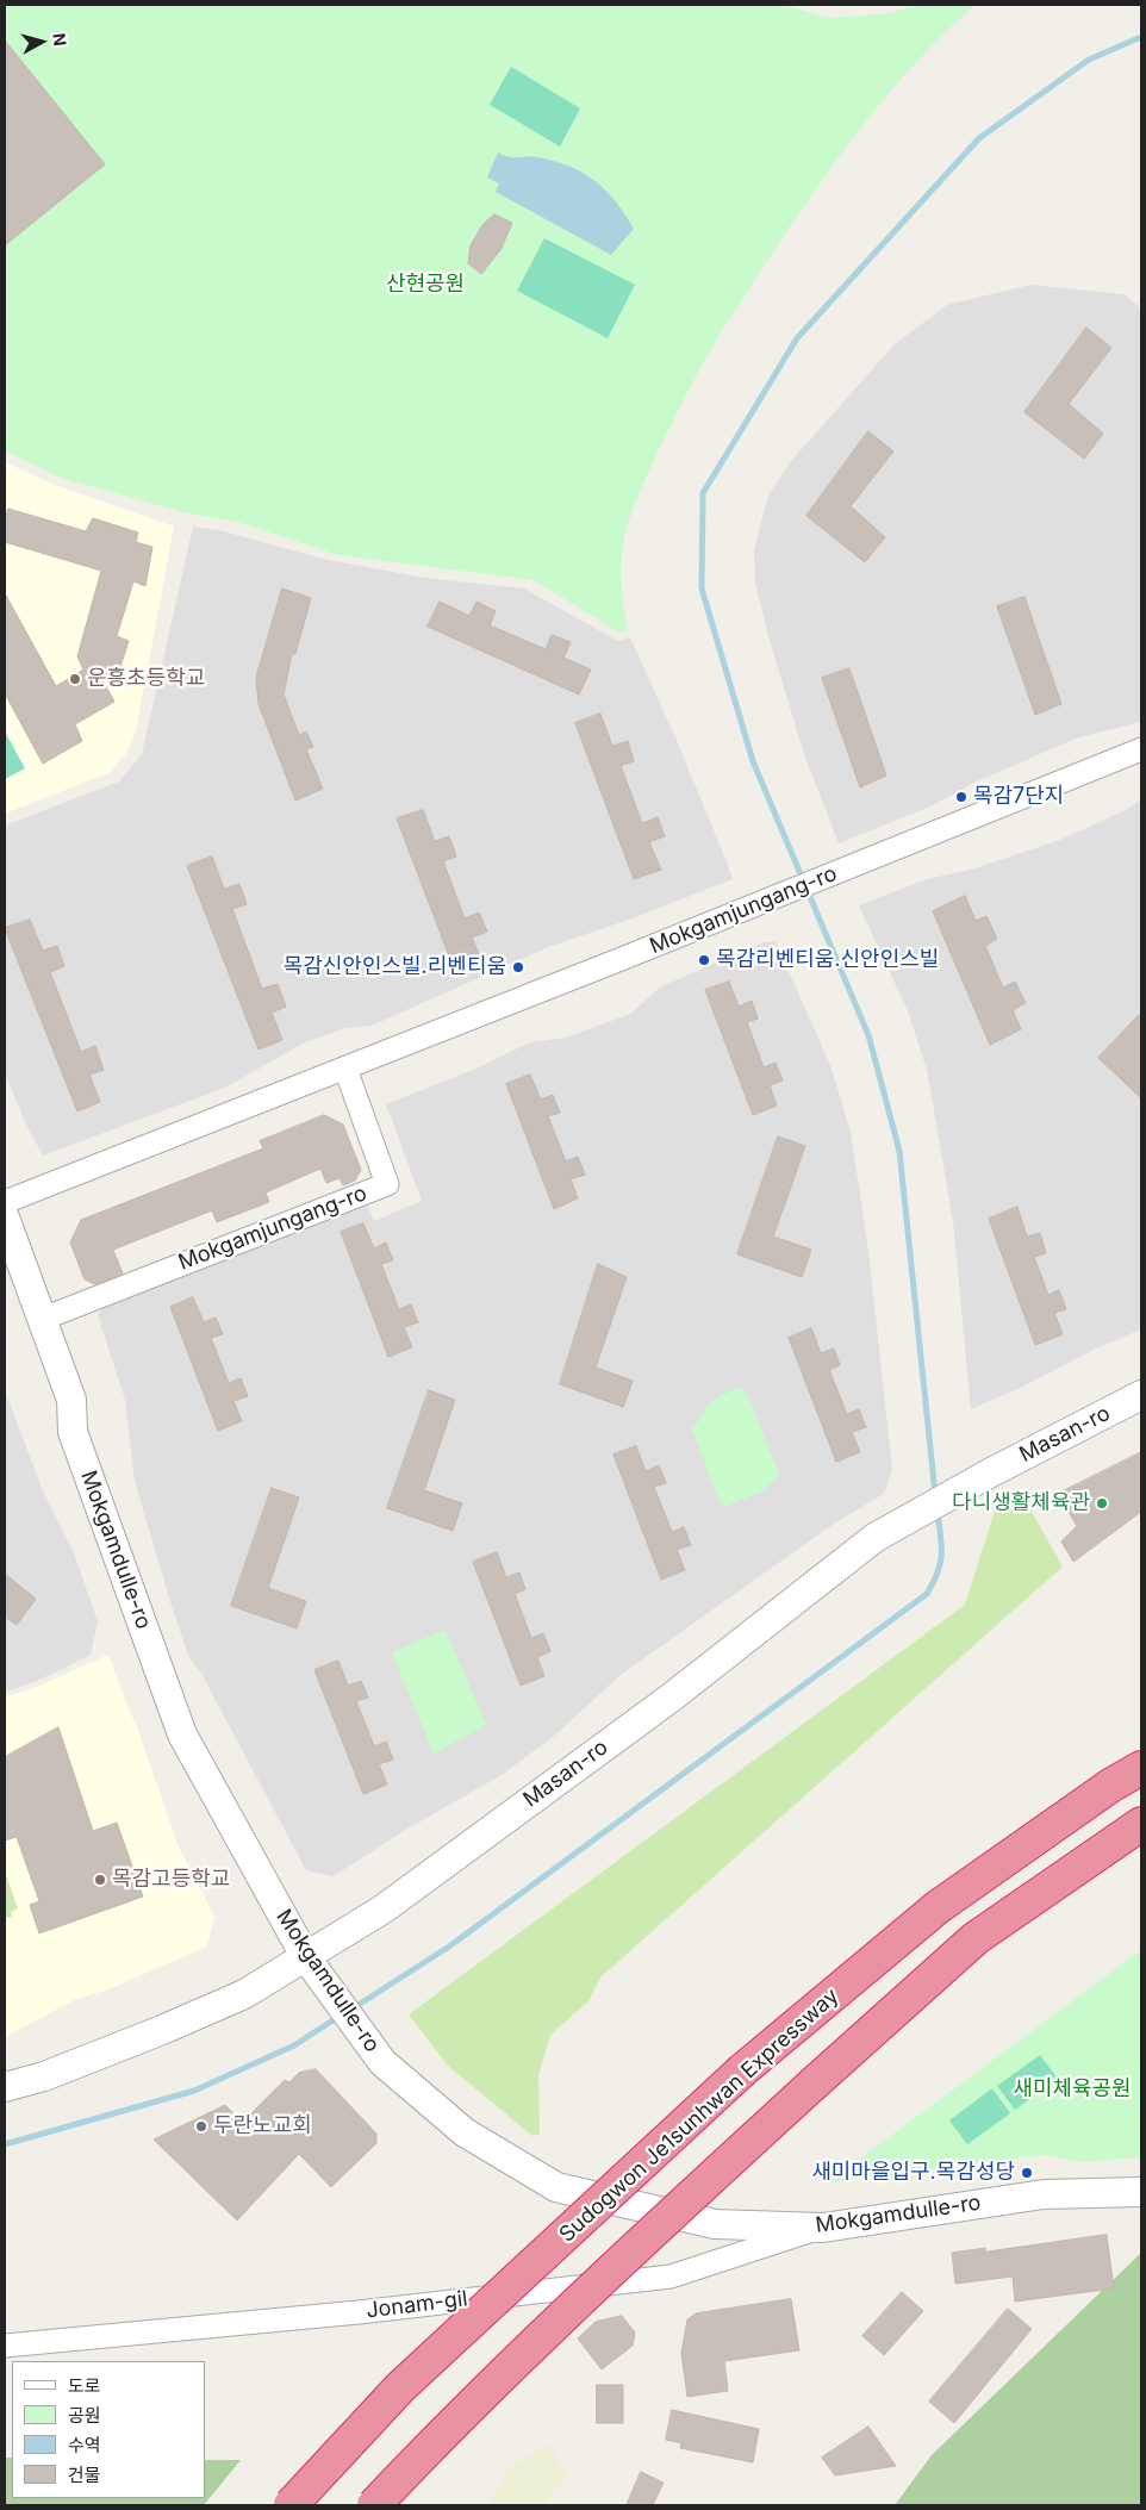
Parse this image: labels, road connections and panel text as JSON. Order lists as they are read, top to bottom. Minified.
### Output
{"streets":{"highway":["Sudogwon Je1sunhwan Expressway"],"street":["Mokgamjungang-ro","Masan-ro","Mokgamdulle-ro","Jonam-gil"]},"crossings":[["Mokgamjungang-ro","Mokgamdulle-ro"],["Masan-ro","Mokgamdulle-ro"],["Mokgamdulle-ro","Jonam-gil"]],"parks":["산현공원","새미체육공원"],"places":["운흥초등학교","목감7단지","목감리벤티움.신안인스빌","목감신안인스빌.리벤티움","다니생활체육관","목감고등학교","두란노교회","새미마을입구.목감성당"],"legend":["도로","공원","수역","건물"],"north":"right"}
